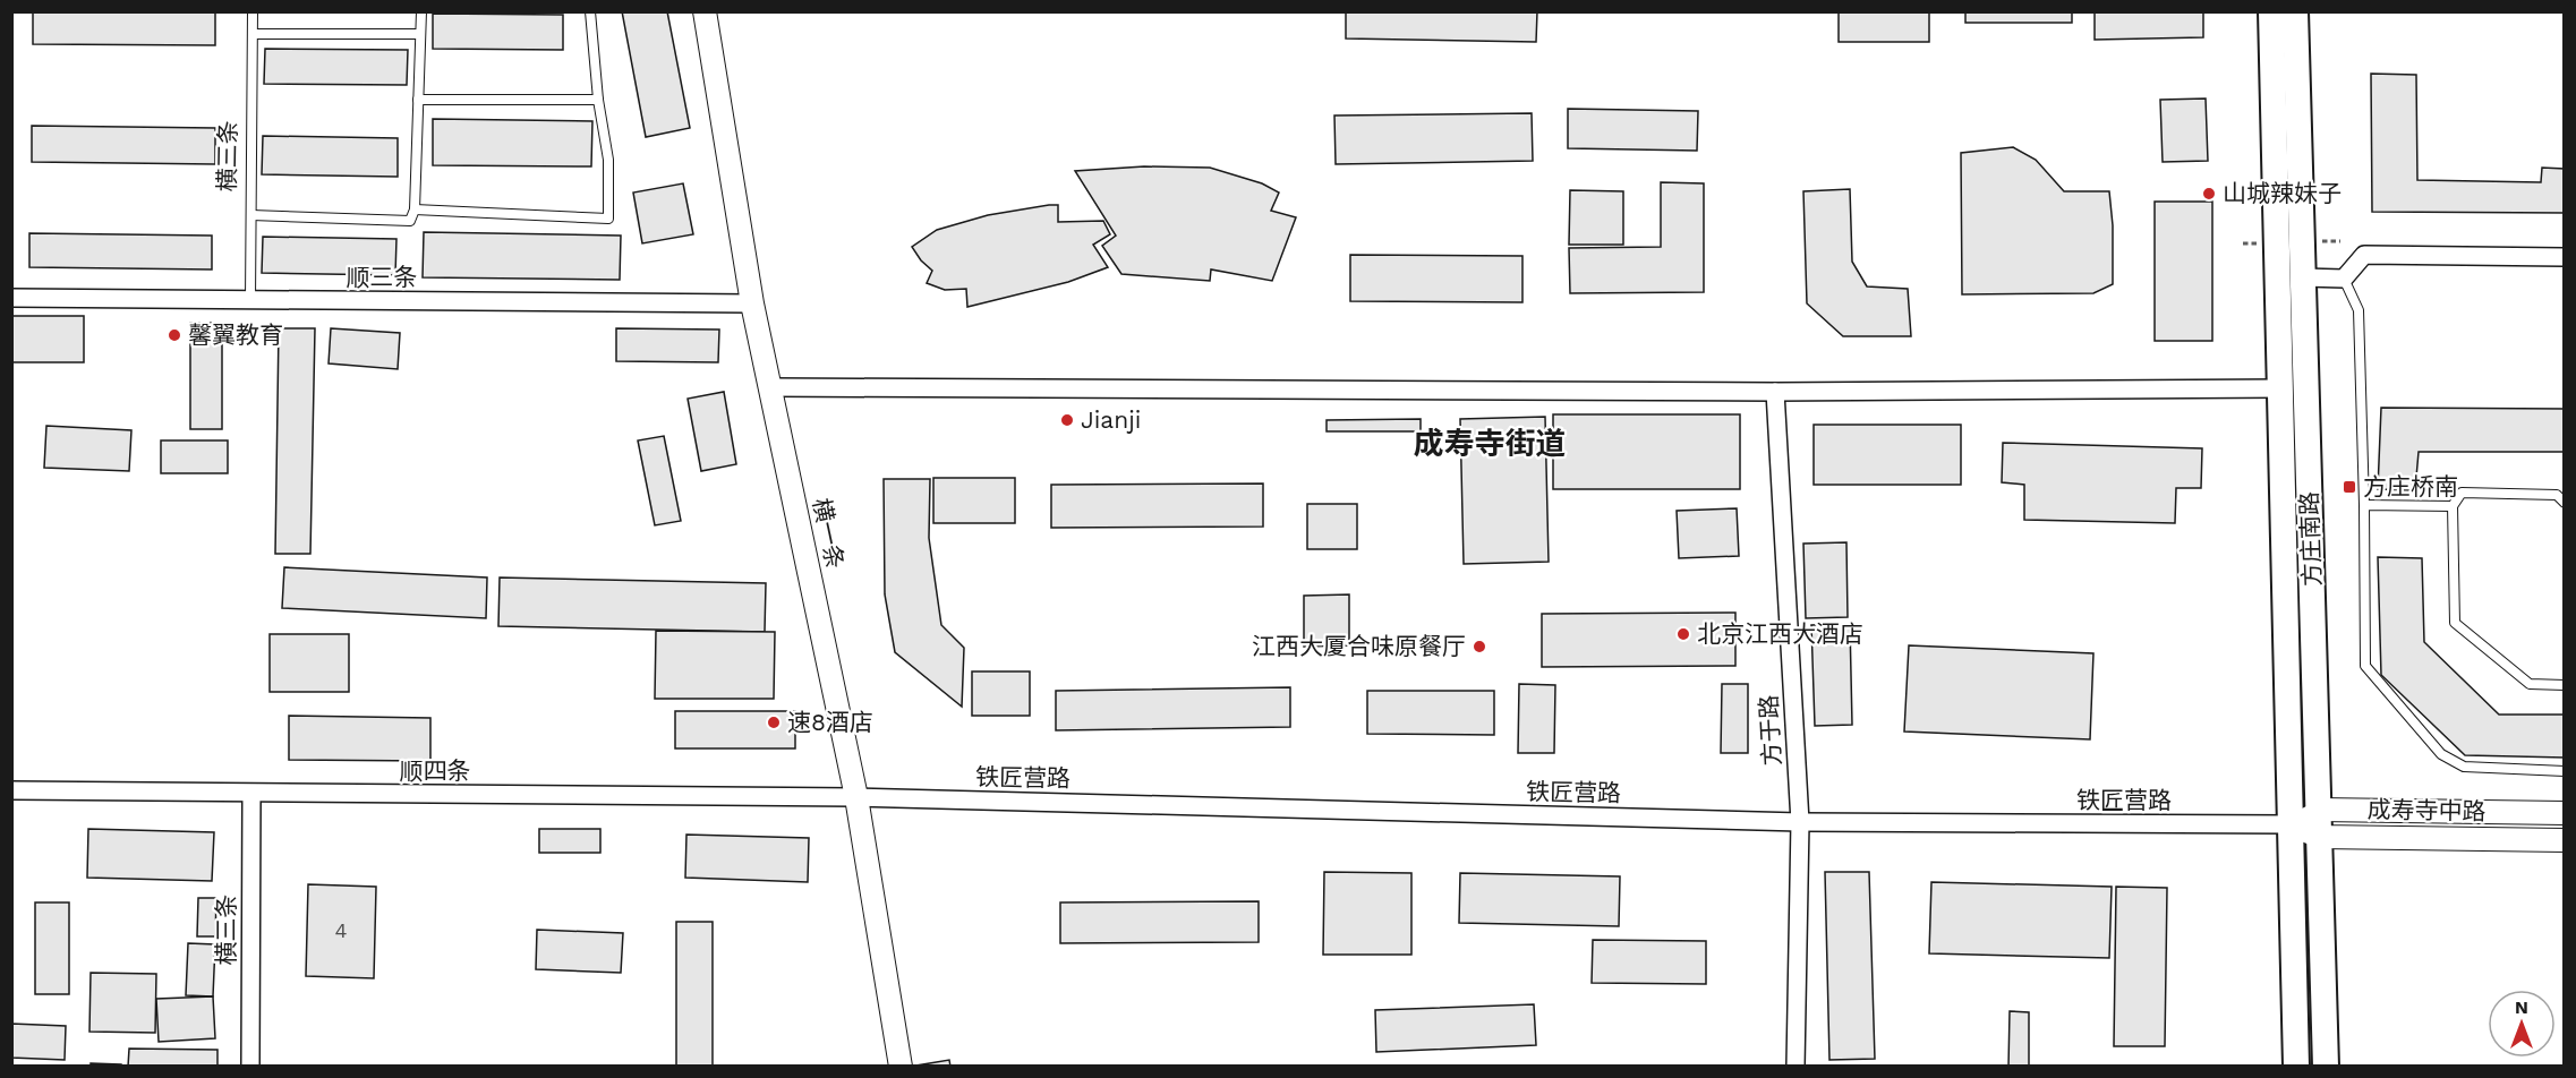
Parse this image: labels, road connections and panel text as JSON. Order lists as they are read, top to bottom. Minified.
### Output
{"streets":{"main road":["方庄南路"],"street":["横三条","顺三条","横一条","方于路","顺四条","铁匠营路","成寿寺中路"]},"crossings":[["横三条","顺三条"],["横三条","顺四条"],["顺三条","横一条"],["横一条","顺四条"],["横一条","铁匠营路"],["方庄南路","铁匠营路"],["方庄南路","成寿寺中路"],["方于路","铁匠营路"],["顺四条","铁匠营路"],["铁匠营路","成寿寺中路"]],"districts":["成寿寺街道"],"places":{"other":["山城辣妹子","馨翼教育","Jianji","北京江西大酒店","江西大厦合味原餐厅","速8酒店"],"transit":["方庄桥南"]},"house_numbers":["4"],"north":"top"}
